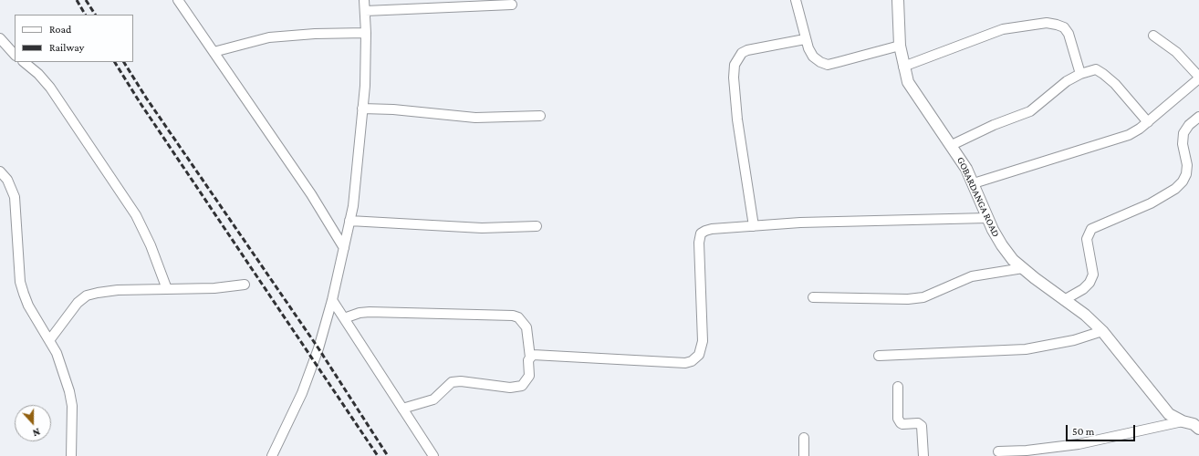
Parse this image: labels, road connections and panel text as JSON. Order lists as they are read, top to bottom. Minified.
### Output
{"streets":{"main road":["GOBARDANGA ROAD"]},"legend":["Road","Railway"],"scale_bar":"50 m","north":"bottom"}
